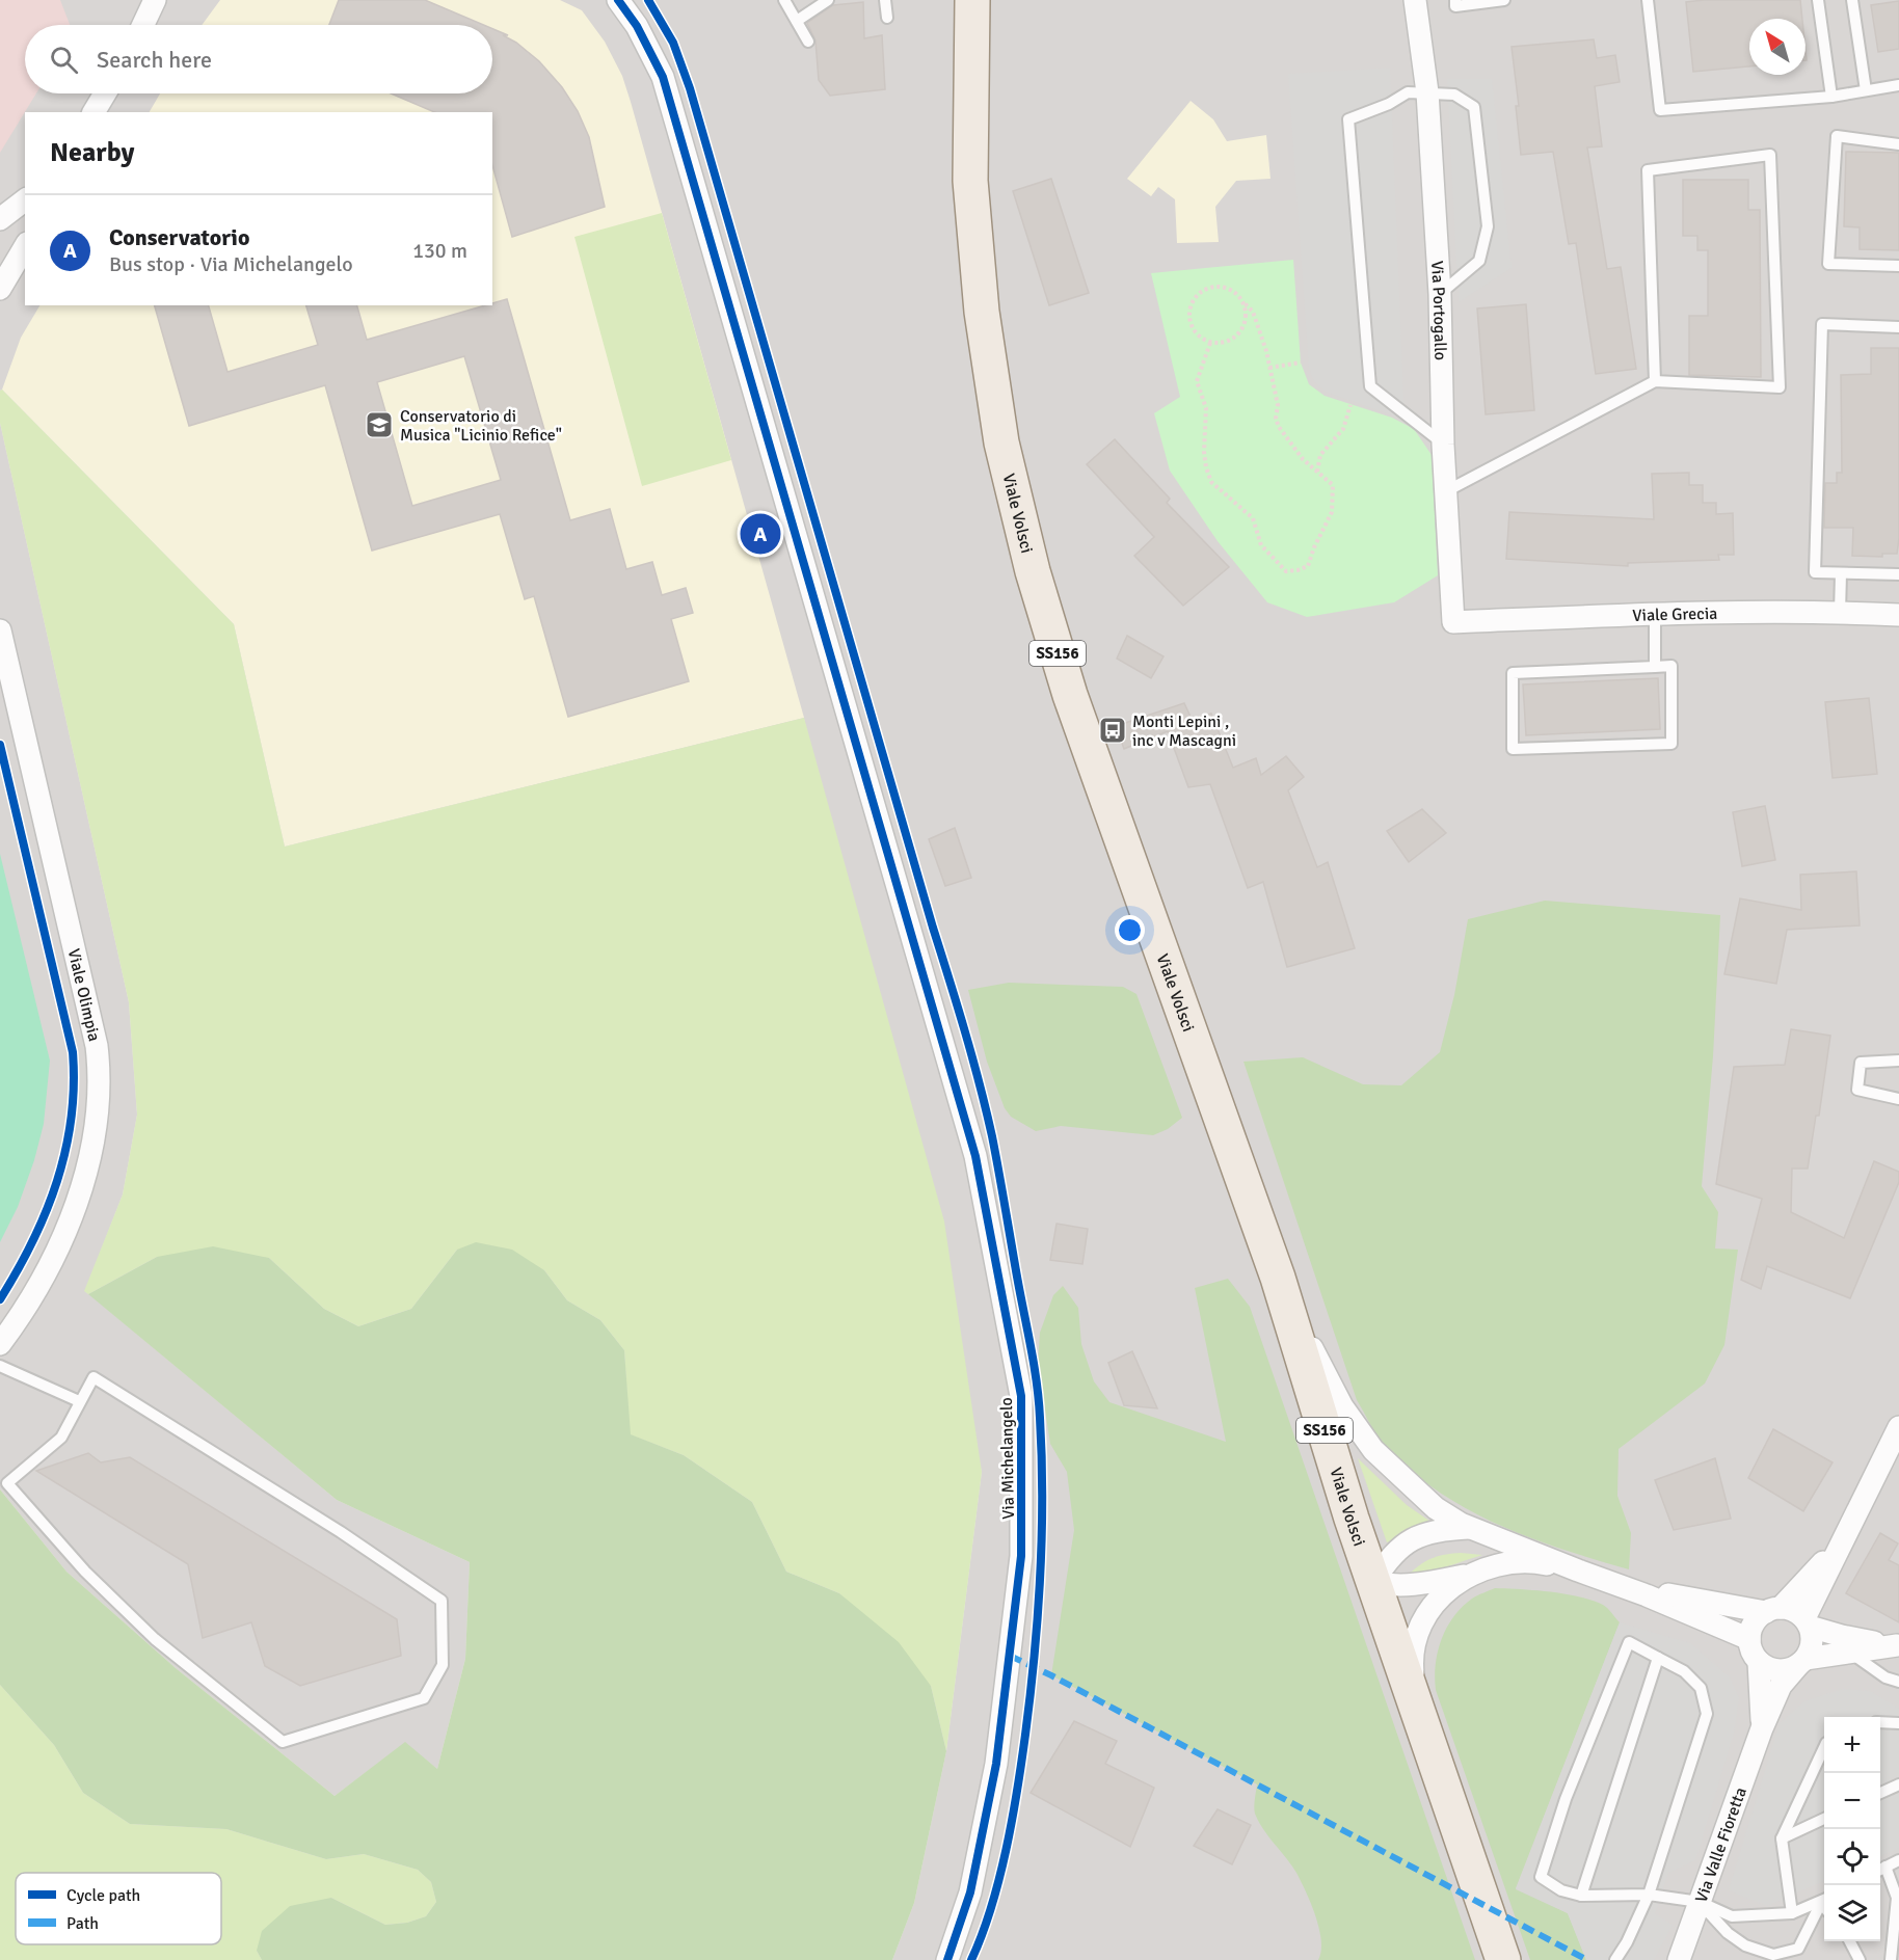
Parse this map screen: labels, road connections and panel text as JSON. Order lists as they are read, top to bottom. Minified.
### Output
{"streets":{"main road":["Viale Volsci","SS156"],"street":["Via Portogallo","Viale Grecia","Viale Olimpia","Via Michelangelo","Via Valle Fioretta"]},"crossings":[["Via Portogallo","Viale Grecia"]],"places":{"school or university":["Conservatorio di Musica \"Licinio Refice\""],"bus stop":["Monti Lepini , inc v Mascagni"]},"legend":["Cycle path","Path"],"north":"top left","page":{"search":"Search here","heading":"Nearby","list":[{"mark":"A","name":"Conservatorio","note":"Bus stop · Via Michelangelo","value":"130 m"}],"pins":"A","map_buttons":["+","−"]}}
